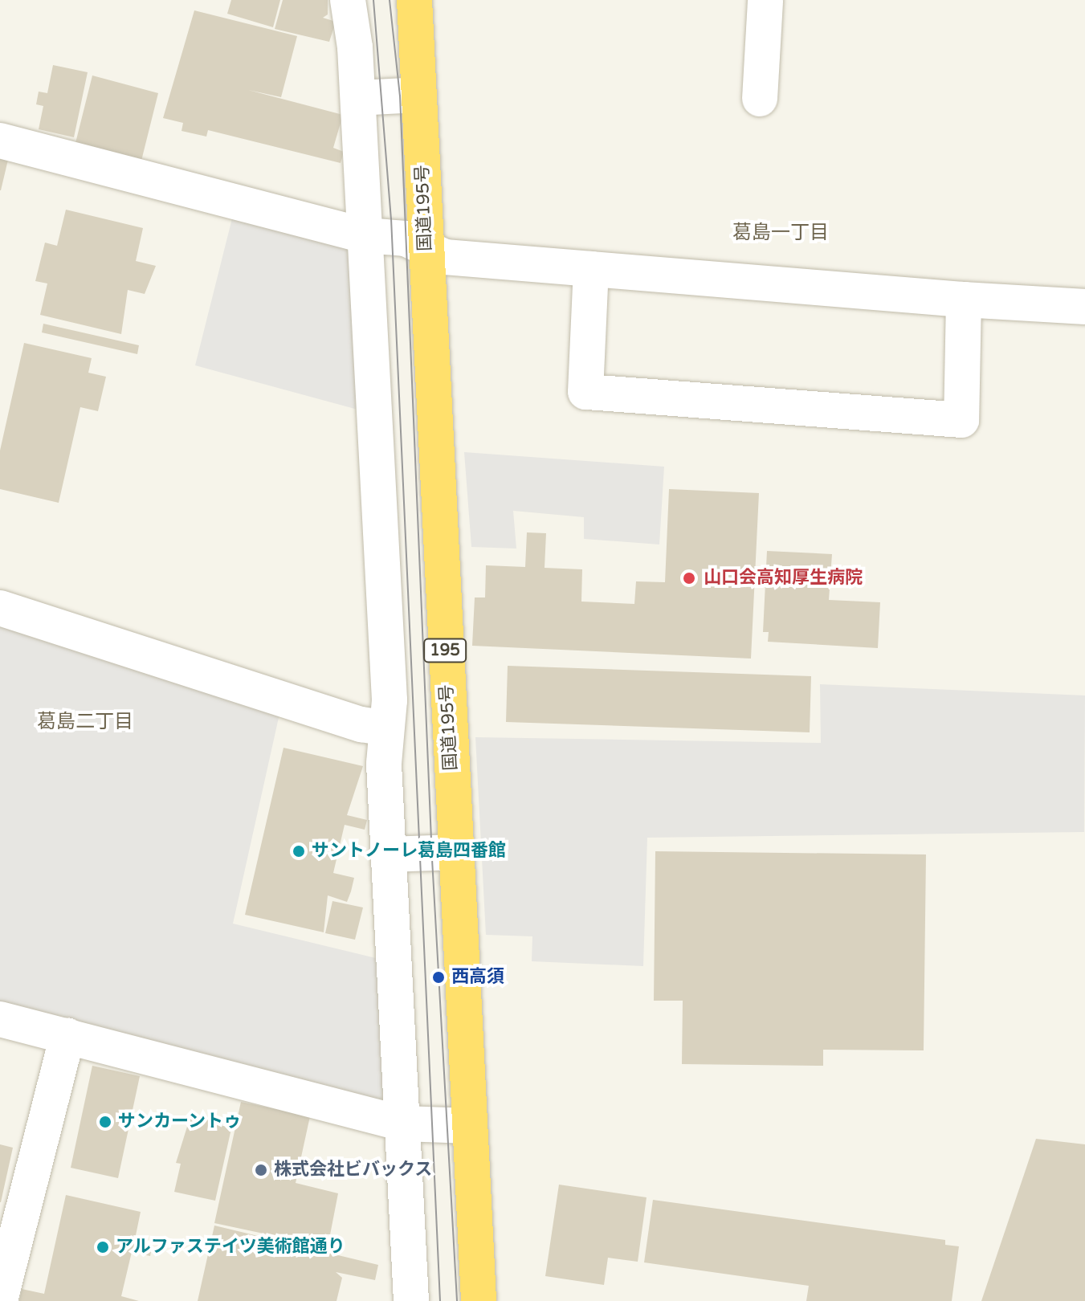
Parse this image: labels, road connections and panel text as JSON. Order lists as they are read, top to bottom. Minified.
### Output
{"streets":{"highway":["国道195号","195"]},"districts":["葛島一丁目","葛島二丁目"],"places":["山口会高知厚生病院","サントノーレ葛島四番館","西高須","サンカーントゥ","株式会社ビバックス","アルファステイツ美術館通り"]}
